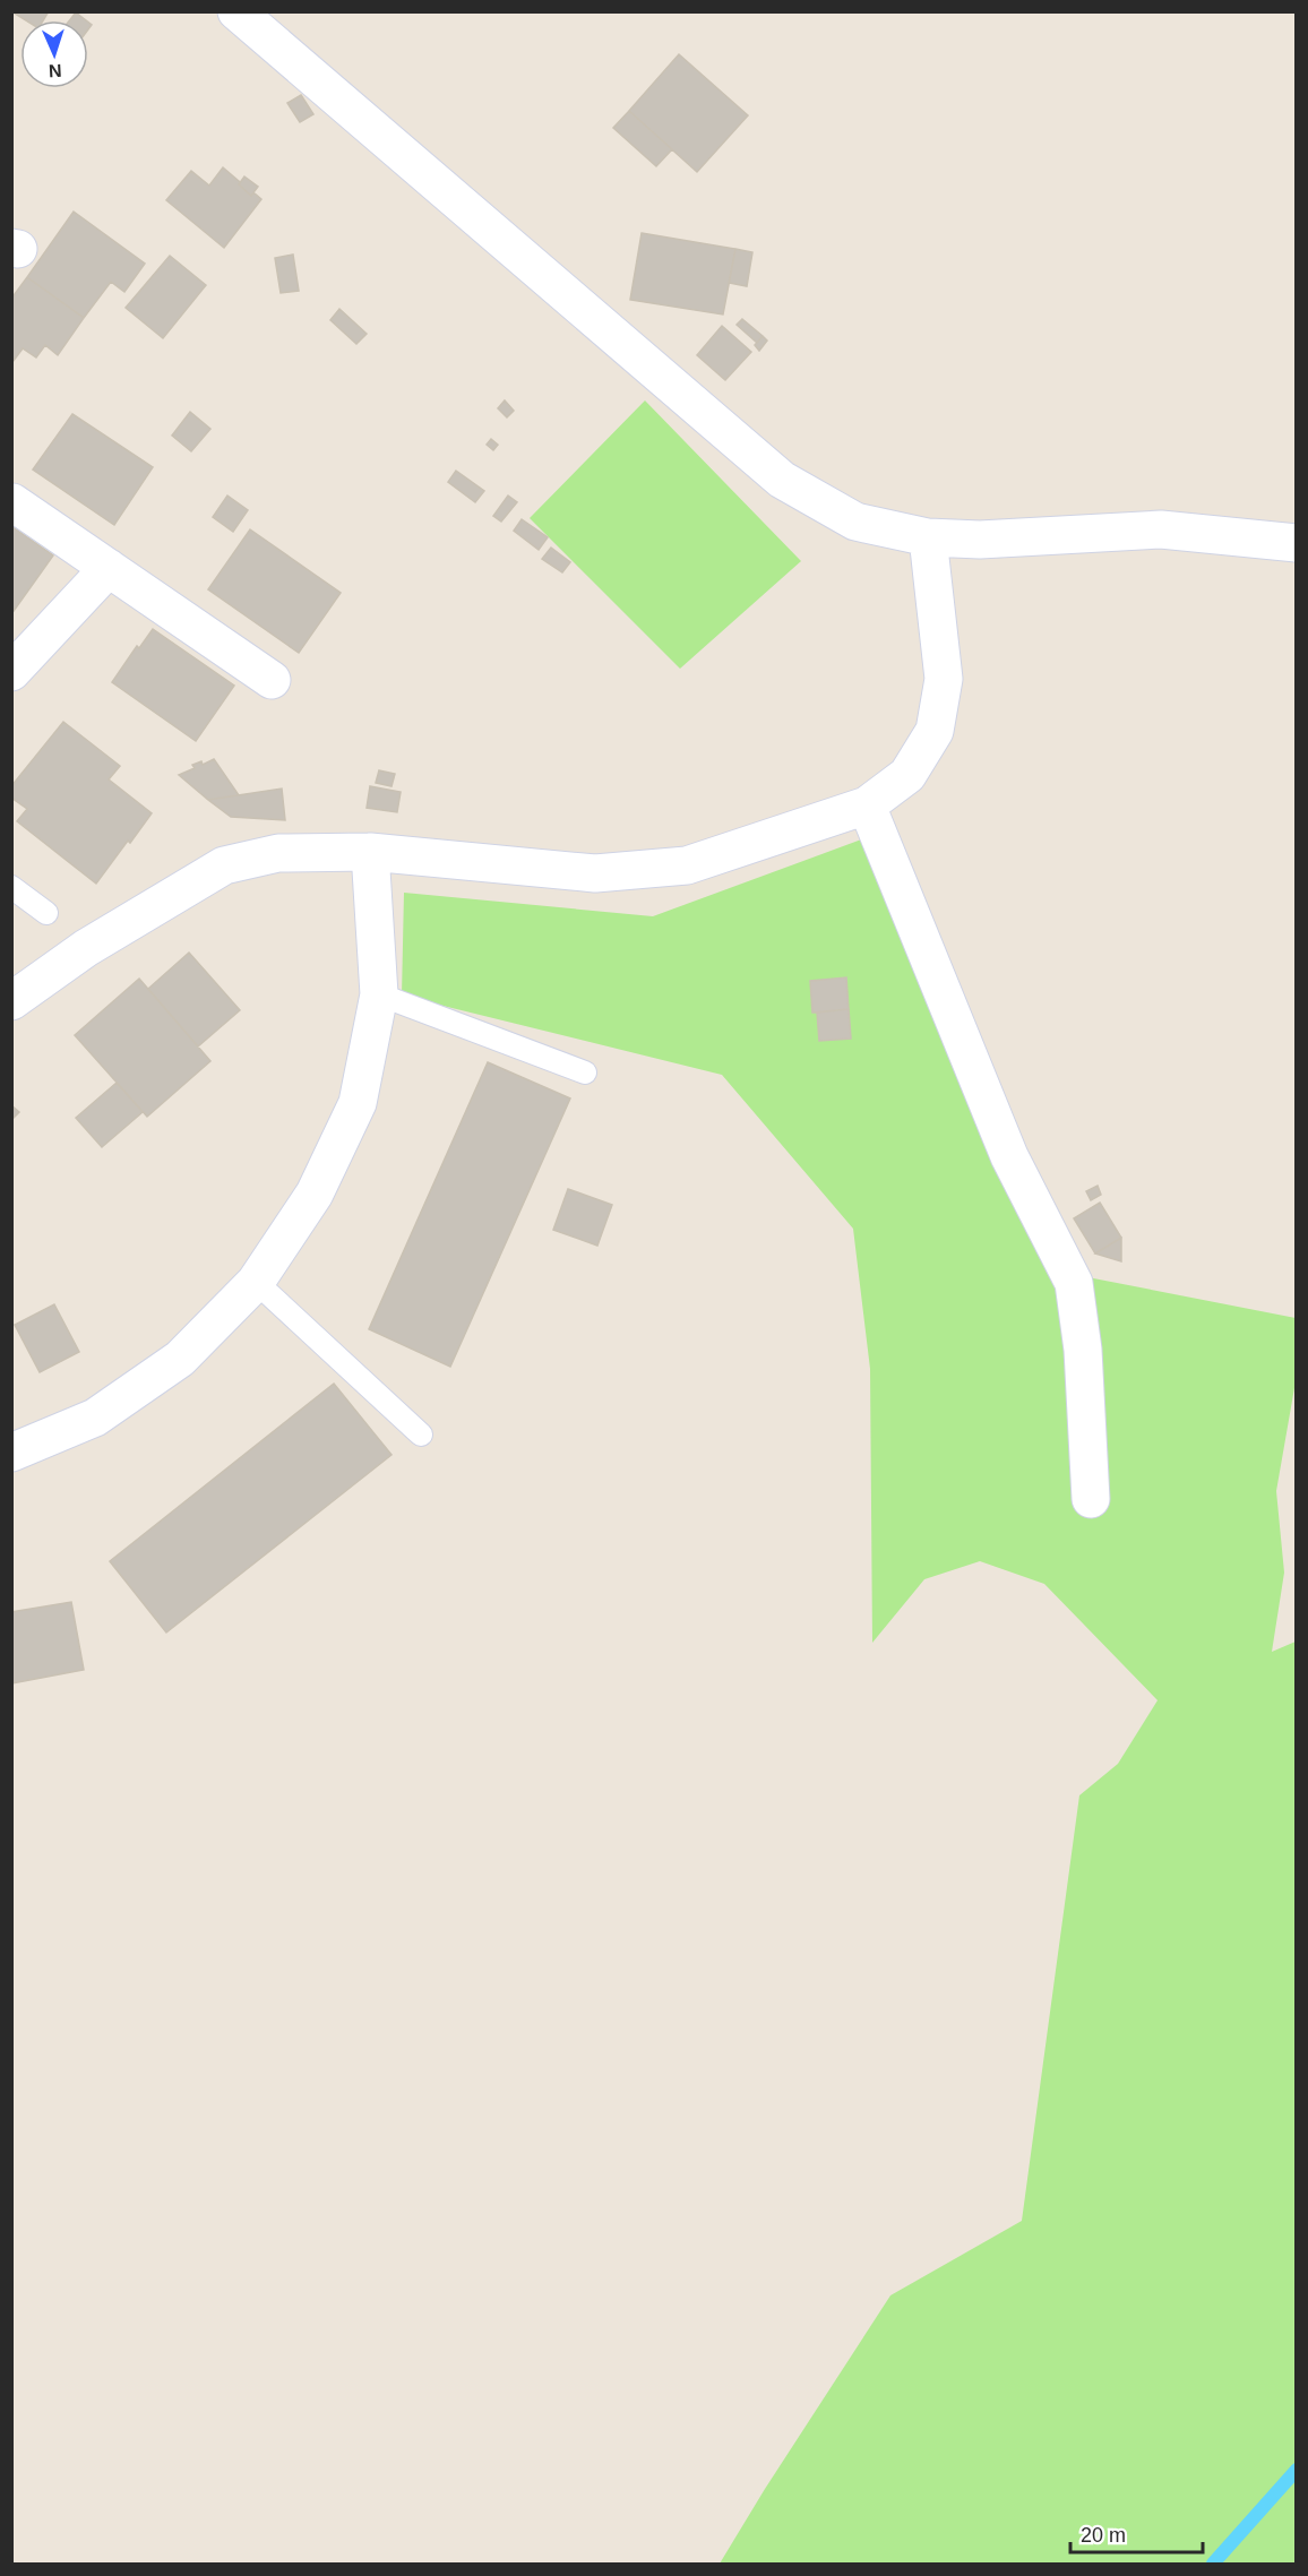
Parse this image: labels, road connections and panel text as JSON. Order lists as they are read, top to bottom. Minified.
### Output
{"scale_bar":"20 m","north":"bottom"}
